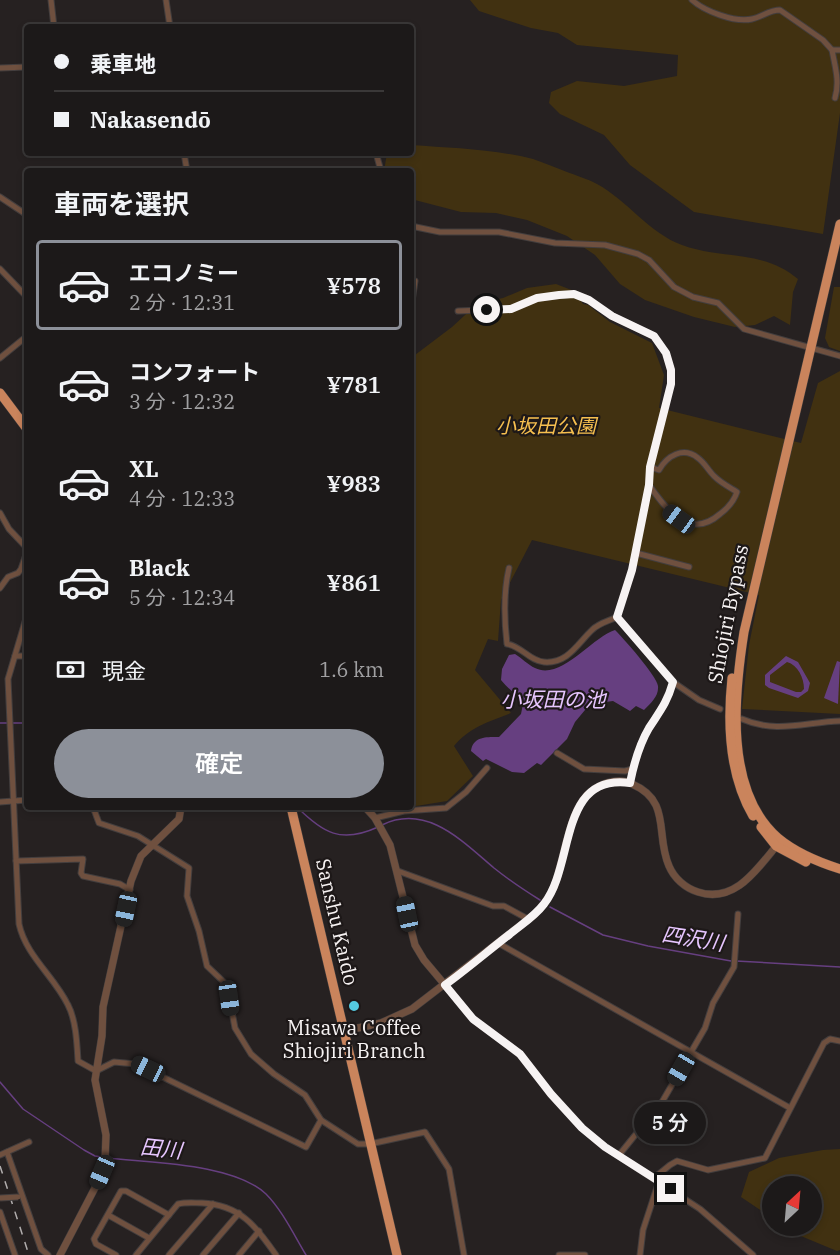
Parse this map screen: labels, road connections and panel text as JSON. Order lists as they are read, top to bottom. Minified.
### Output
{"streets":{"highway":["Shiojiri Bypass","Sanshu Kaido"]},"water":["小坂田の池","四沢川","田川"],"parks":["小坂田公園"],"places":["Misawa Coffee Shiojiri Branch"],"north":"top right","page":{"banner":["乗車地","Nakasendō"],"heading":"車両を選択","list":[{"name":"エコノミー","note":"2 分 · 12:31","value":"¥578"},{"name":"コンフォート","note":"3 分 · 12:32","value":"¥781"},{"name":"XL","note":"4 分 · 12:33","value":"¥983"},{"name":"Black","note":"5 分 · 12:34","value":"¥861"}],"pay":["現金","1.6 km"],"buttons":"確定","bubble":"5 分"}}
